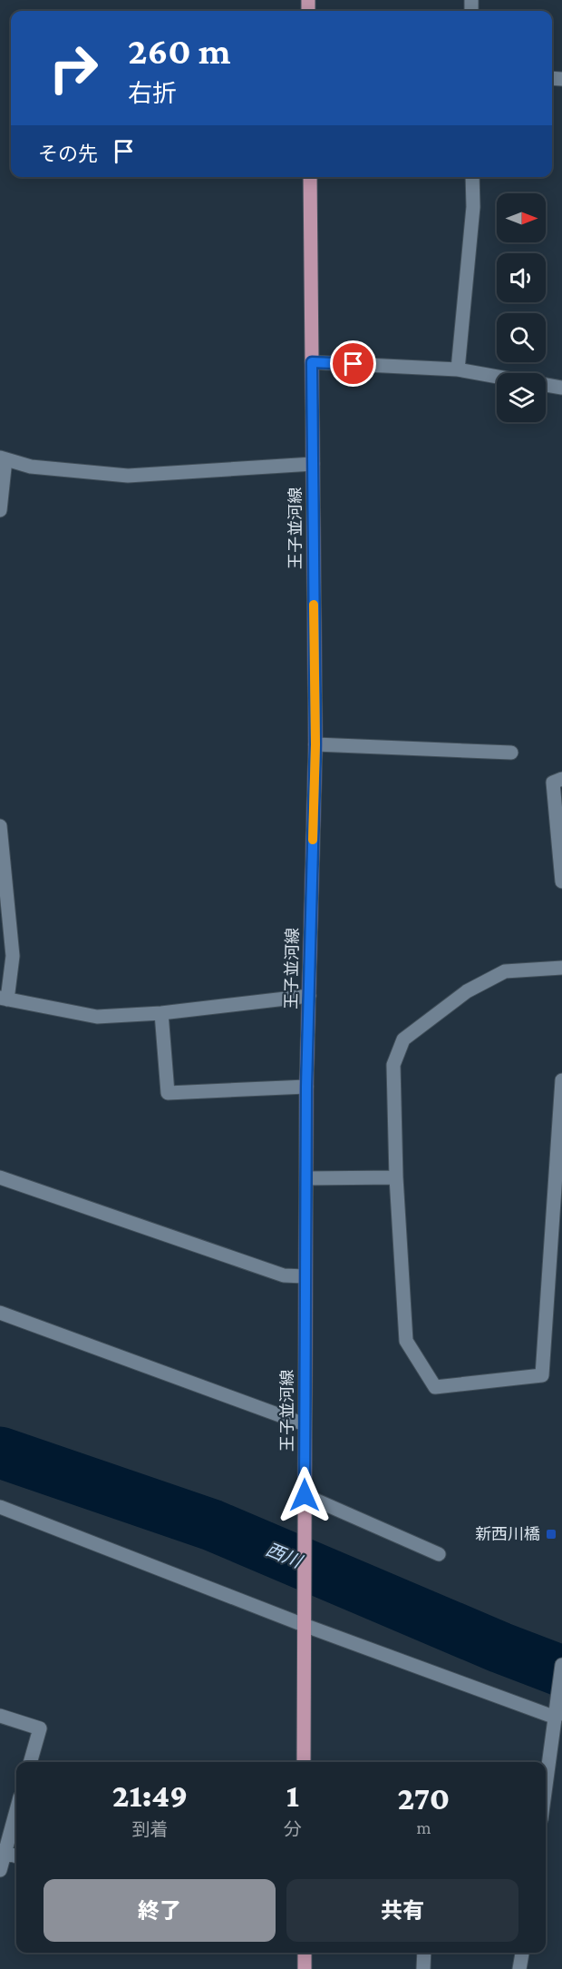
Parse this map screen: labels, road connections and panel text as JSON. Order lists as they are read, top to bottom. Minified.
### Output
{"streets":{"main road":["王子並河線"]},"water":["西川"],"places":{"transit":["新西川橋"]},"north":"right","page":{"turn":["260 m","右折"],"then":"その先","eta":["21:49","到着","1","分","270","m"],"buttons":["終了","共有"]}}
